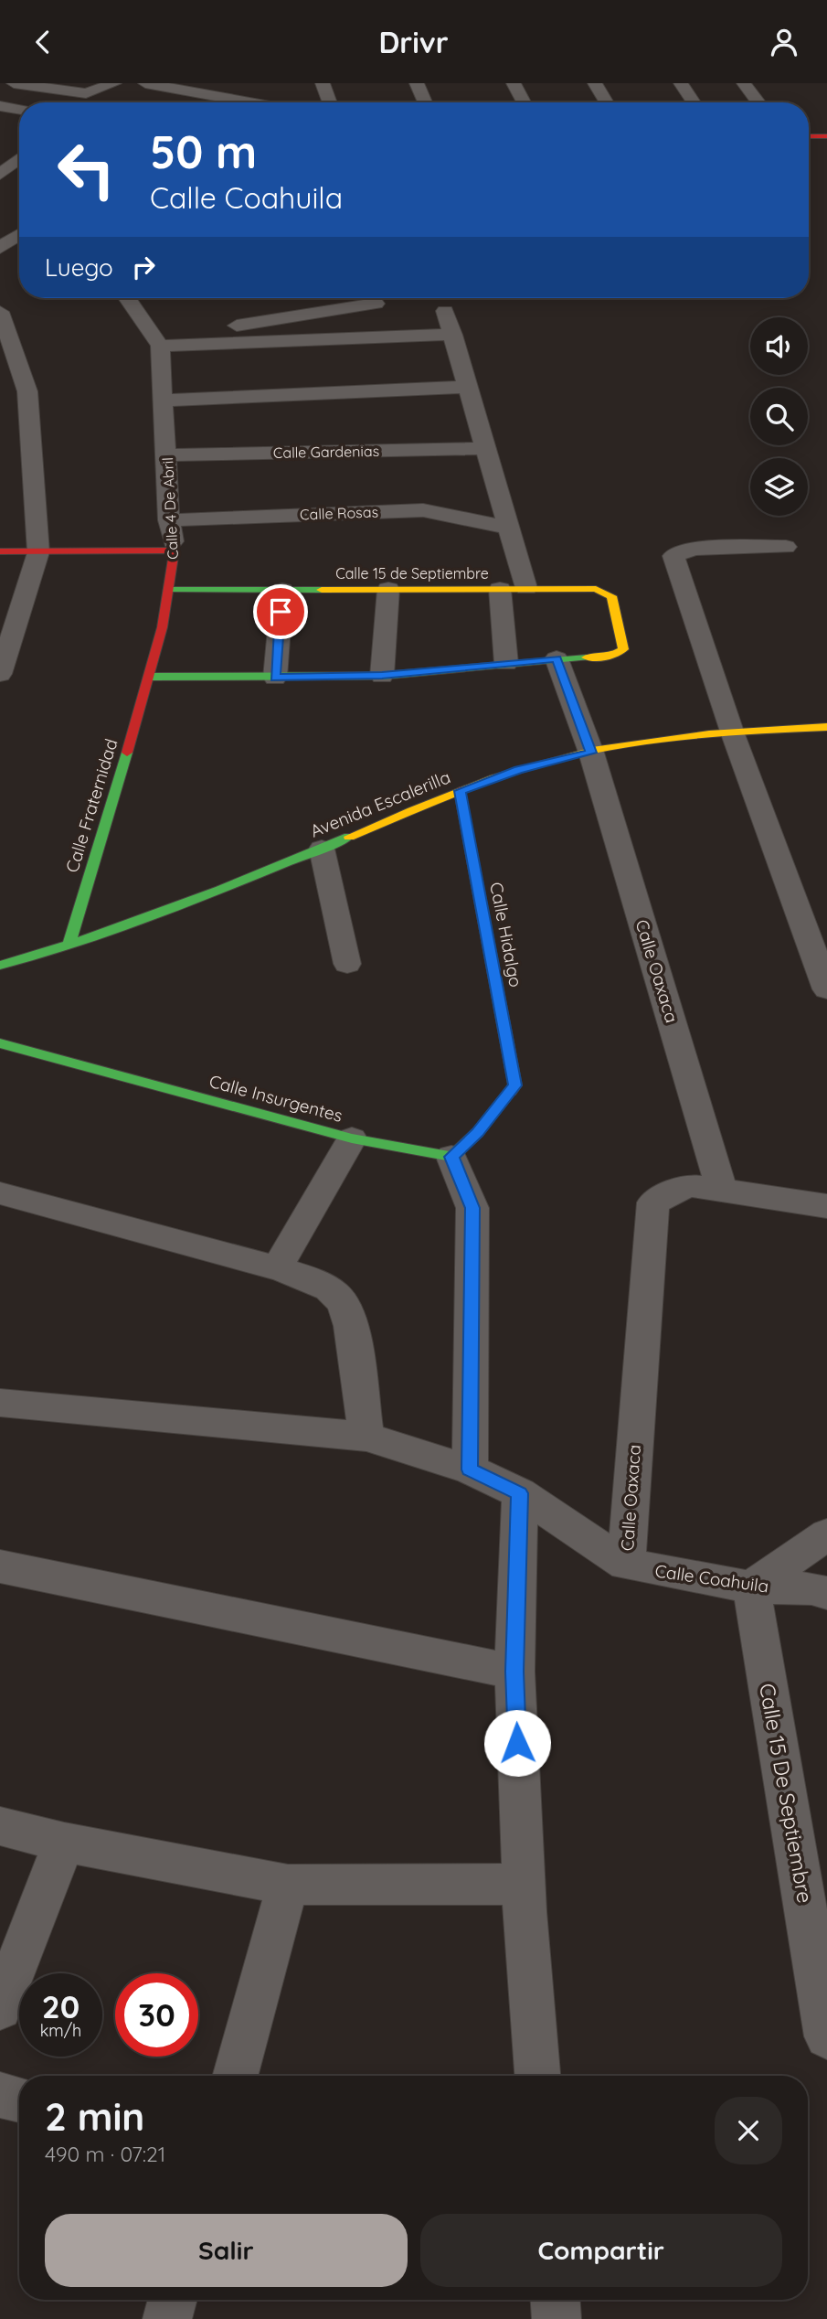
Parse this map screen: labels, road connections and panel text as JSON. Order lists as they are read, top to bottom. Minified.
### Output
{"streets":{"street":["Calle Gardenias","Calle 4 De Abril","Calle Rosas","Calle 15 de Septiembre","Avenida Escalerilla","Calle Fraternidad","Calle Hidalgo","Calle Oaxaca","Calle Insurgentes","Calle Coahuila","Calle 15 De Septiembre"]},"crossings":[["Calle Gardenias","Calle 4 De Abril"],["Calle 4 De Abril","Calle Rosas"],["Calle 4 De Abril","Calle 15 de Septiembre"],["Calle 4 De Abril","Calle Fraternidad"],["Avenida Escalerilla","Calle Fraternidad"],["Avenida Escalerilla","Calle Hidalgo"],["Avenida Escalerilla","Calle Oaxaca"],["Calle Hidalgo","Calle Insurgentes"],["Calle Oaxaca","Calle Coahuila"],["Calle Coahuila","Calle 15 De Septiembre"]],"page":{"header":"Drivr","turn":["50 m","Calle Coahuila"],"then":"Luego","speed":"20 km/h","limit":"30","heading":["2 min","490 m · 07:21"],"buttons":["Salir","Compartir"]}}
